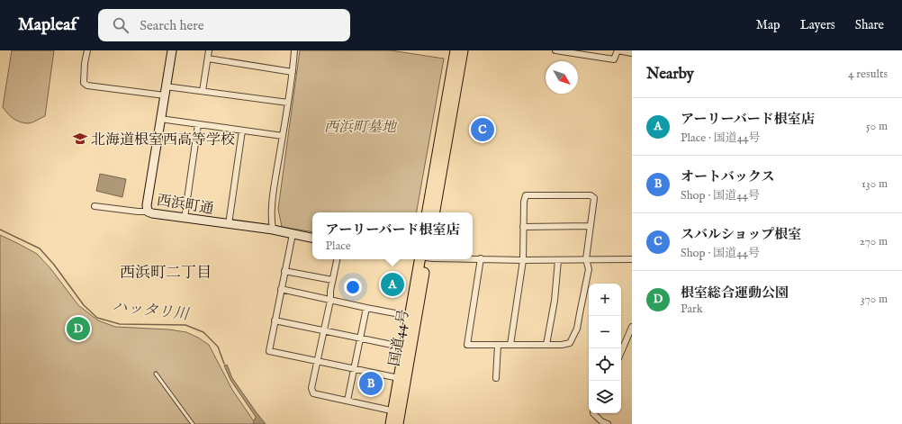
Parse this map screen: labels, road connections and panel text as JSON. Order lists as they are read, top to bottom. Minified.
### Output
{"streets":{"highway":["国道44号"],"street":["西浜町通"]},"districts":["西浜町二丁目"],"water":["ハッタリ川"],"parks":["西浜町墓地"],"places":{"school or university":["北海道根室西高等学校"]},"north":"bottom right","page":{"header":"Mapleaf","search":"Search here","nav":["Map","Layers","Share"],"heading":["Nearby","4 results"],"list":[{"mark":"A","name":"アーリーバード根室店","note":"Place · 国道44号","value":"50 m"},{"mark":"B","name":"オートバックス","note":"Shop · 国道44号","value":"130 m"},{"mark":"C","name":"スバルショップ根室","note":"Shop · 国道44号","value":"270 m"},{"mark":"D","name":"根室総合運動公園","note":"Park","value":"370 m"}],"pins":["C","A","D","B"],"popup":["アーリーバード根室店","Place"],"map_buttons":["+","−"]}}
